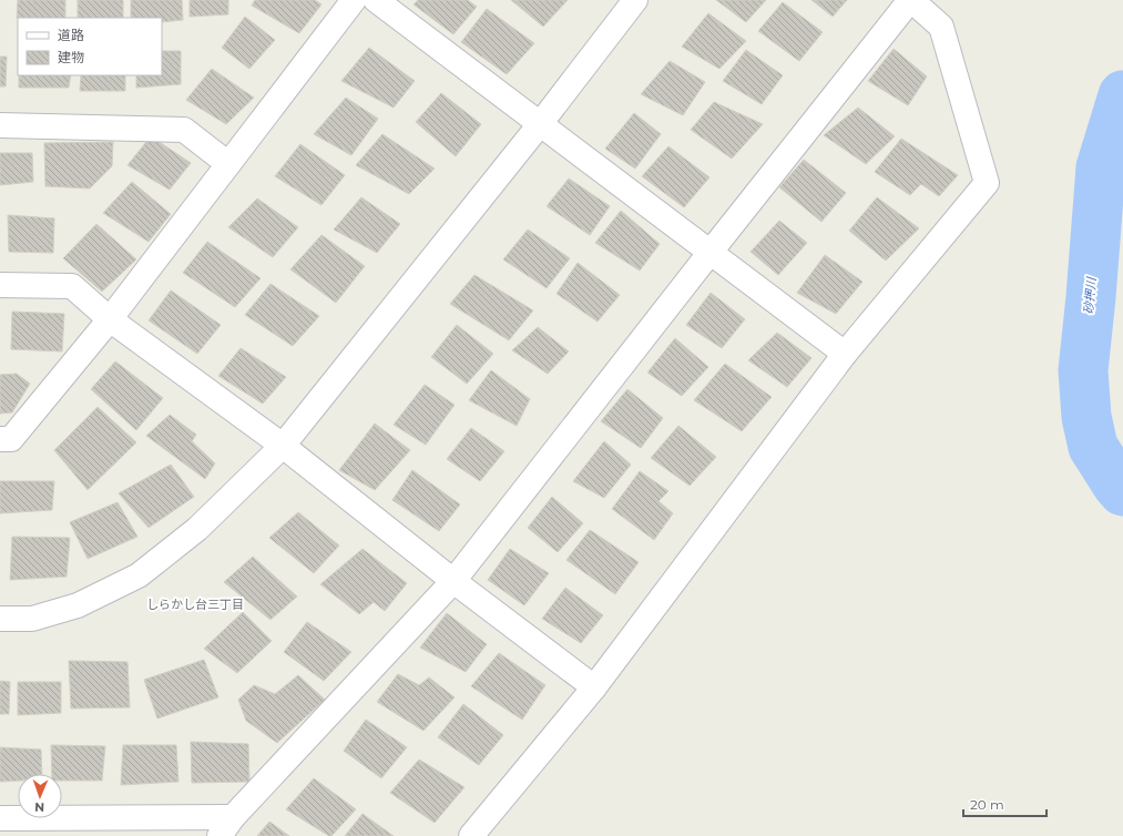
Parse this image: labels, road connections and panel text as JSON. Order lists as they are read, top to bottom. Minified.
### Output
{"districts":["しらかし台三丁目"],"water":["砂押川"],"legend":["道路","建物"],"scale_bar":"20 m","north":"bottom"}
